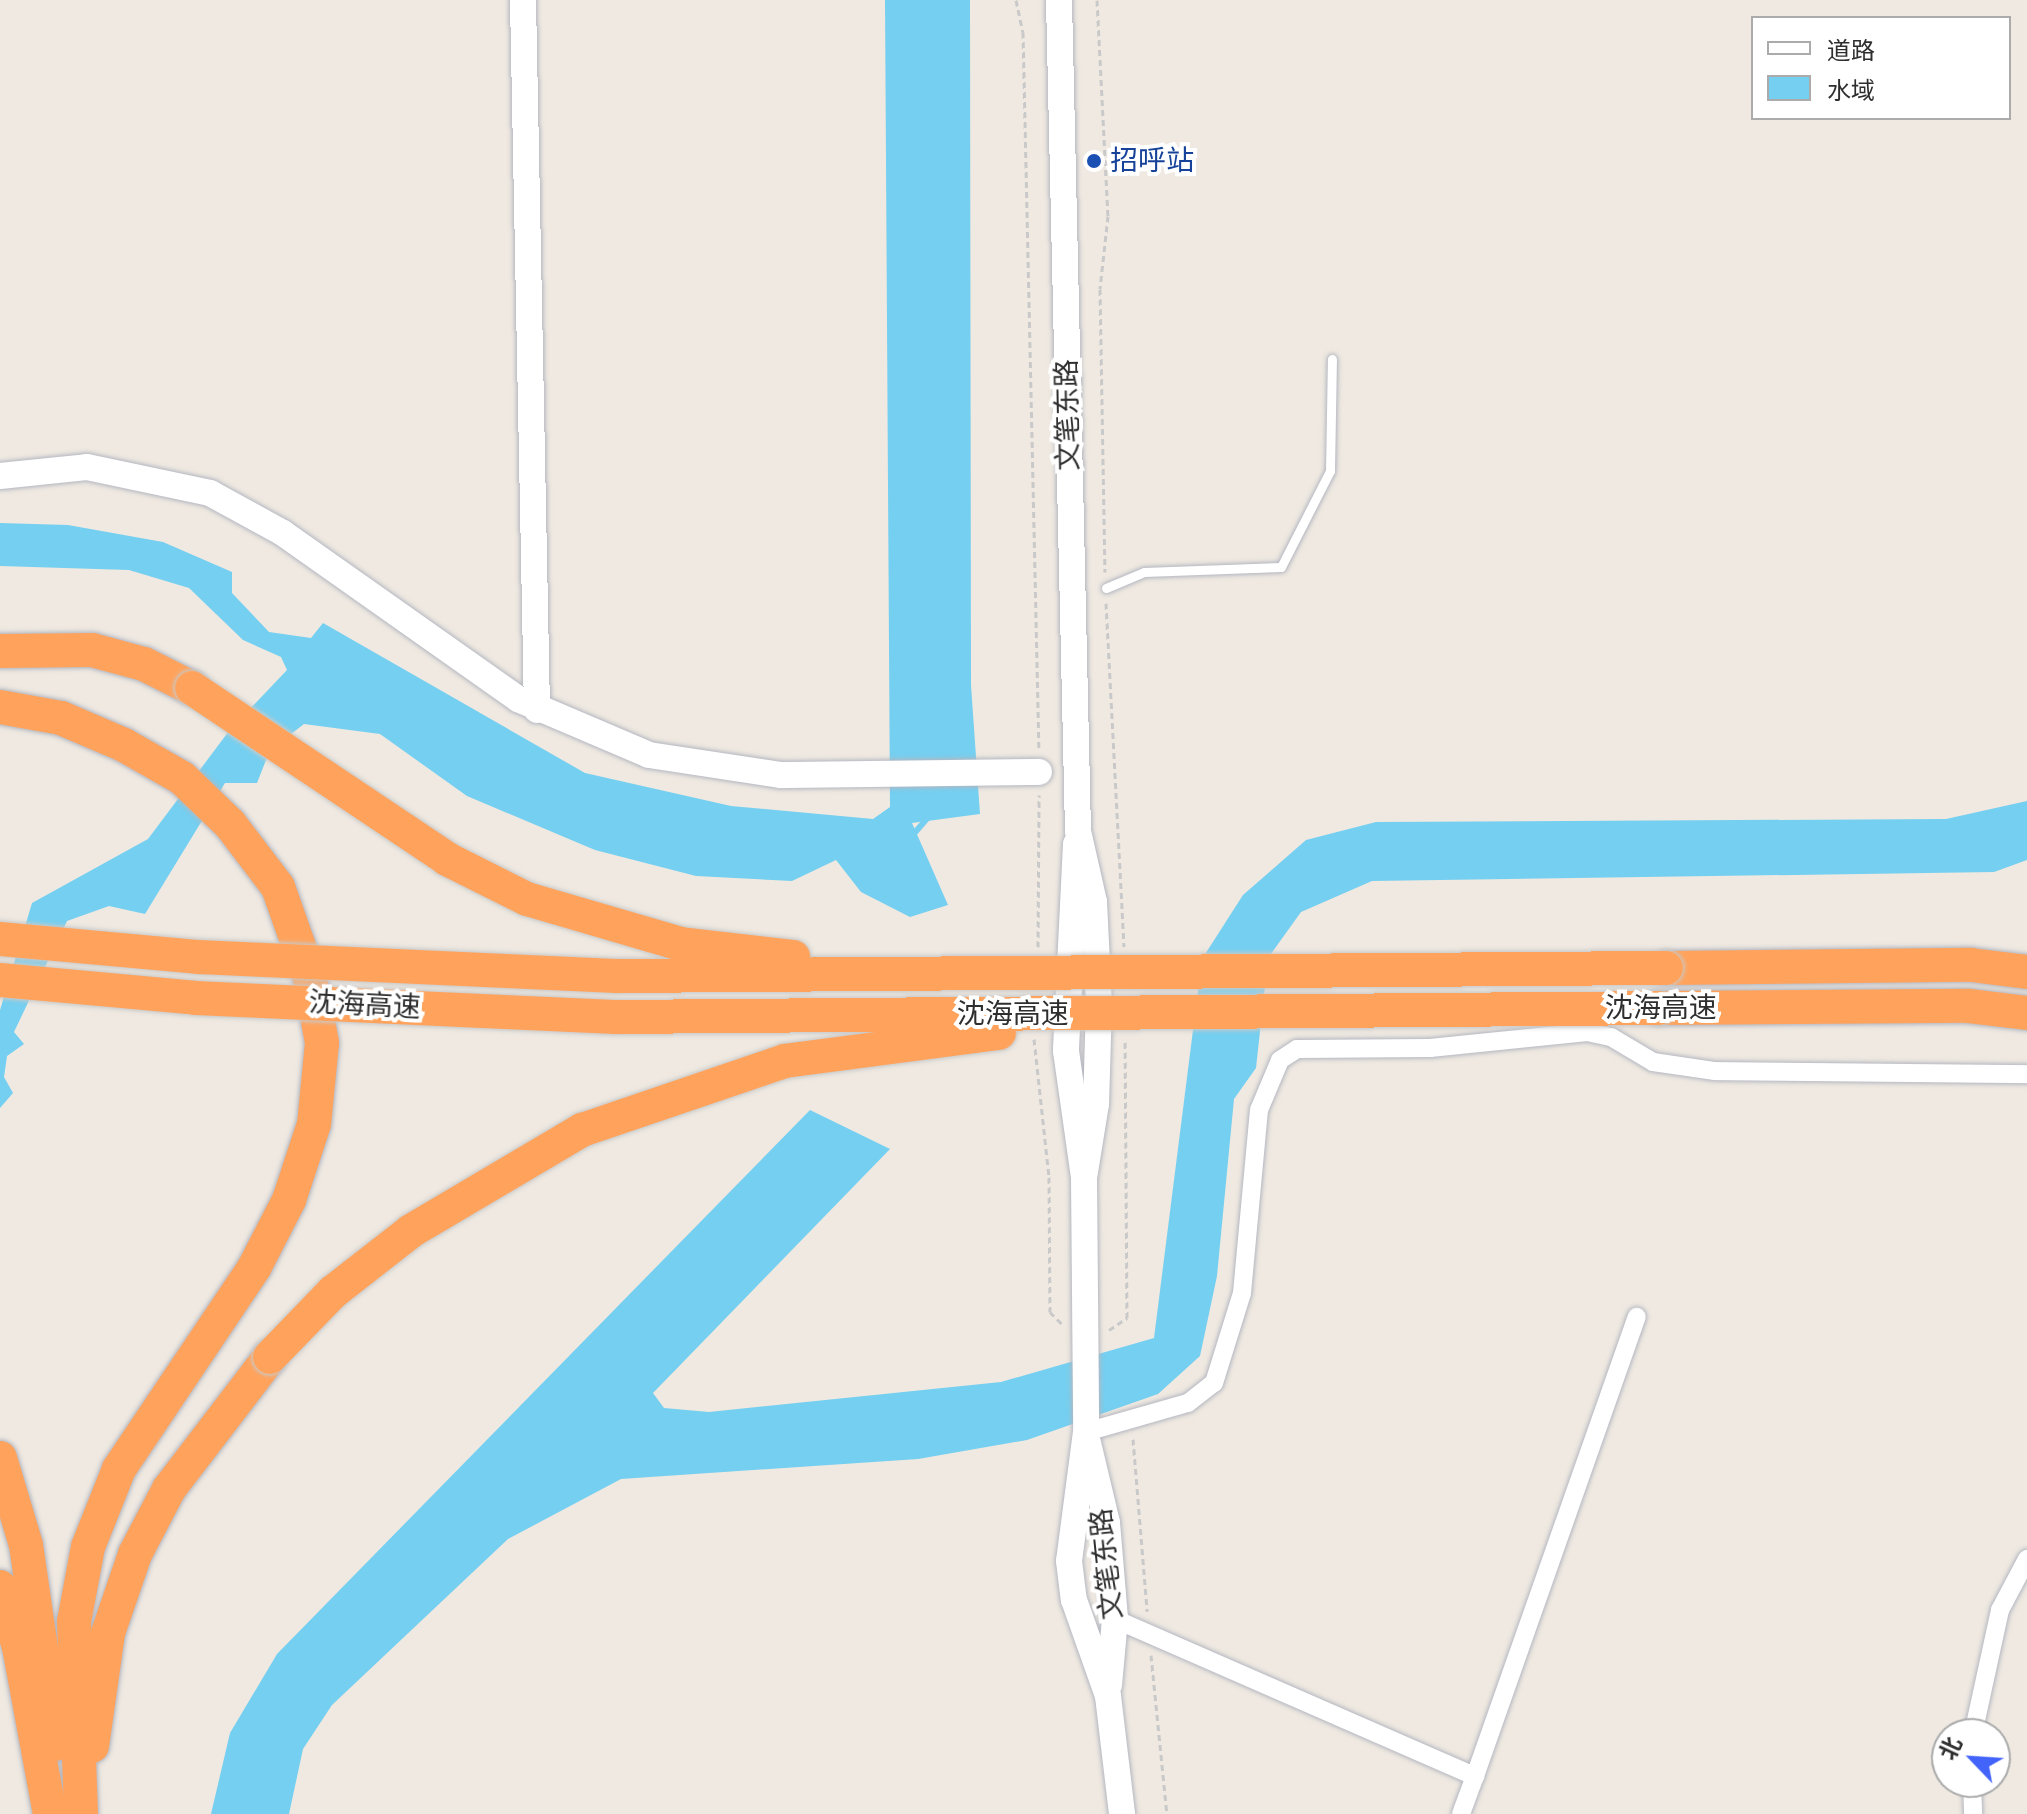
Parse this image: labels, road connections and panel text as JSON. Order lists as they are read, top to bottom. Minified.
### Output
{"streets":{"highway":["沈海高速"],"main road":["文笔东路"]},"places":["招呼站"],"legend":["道路","水域"],"north":"top left"}
